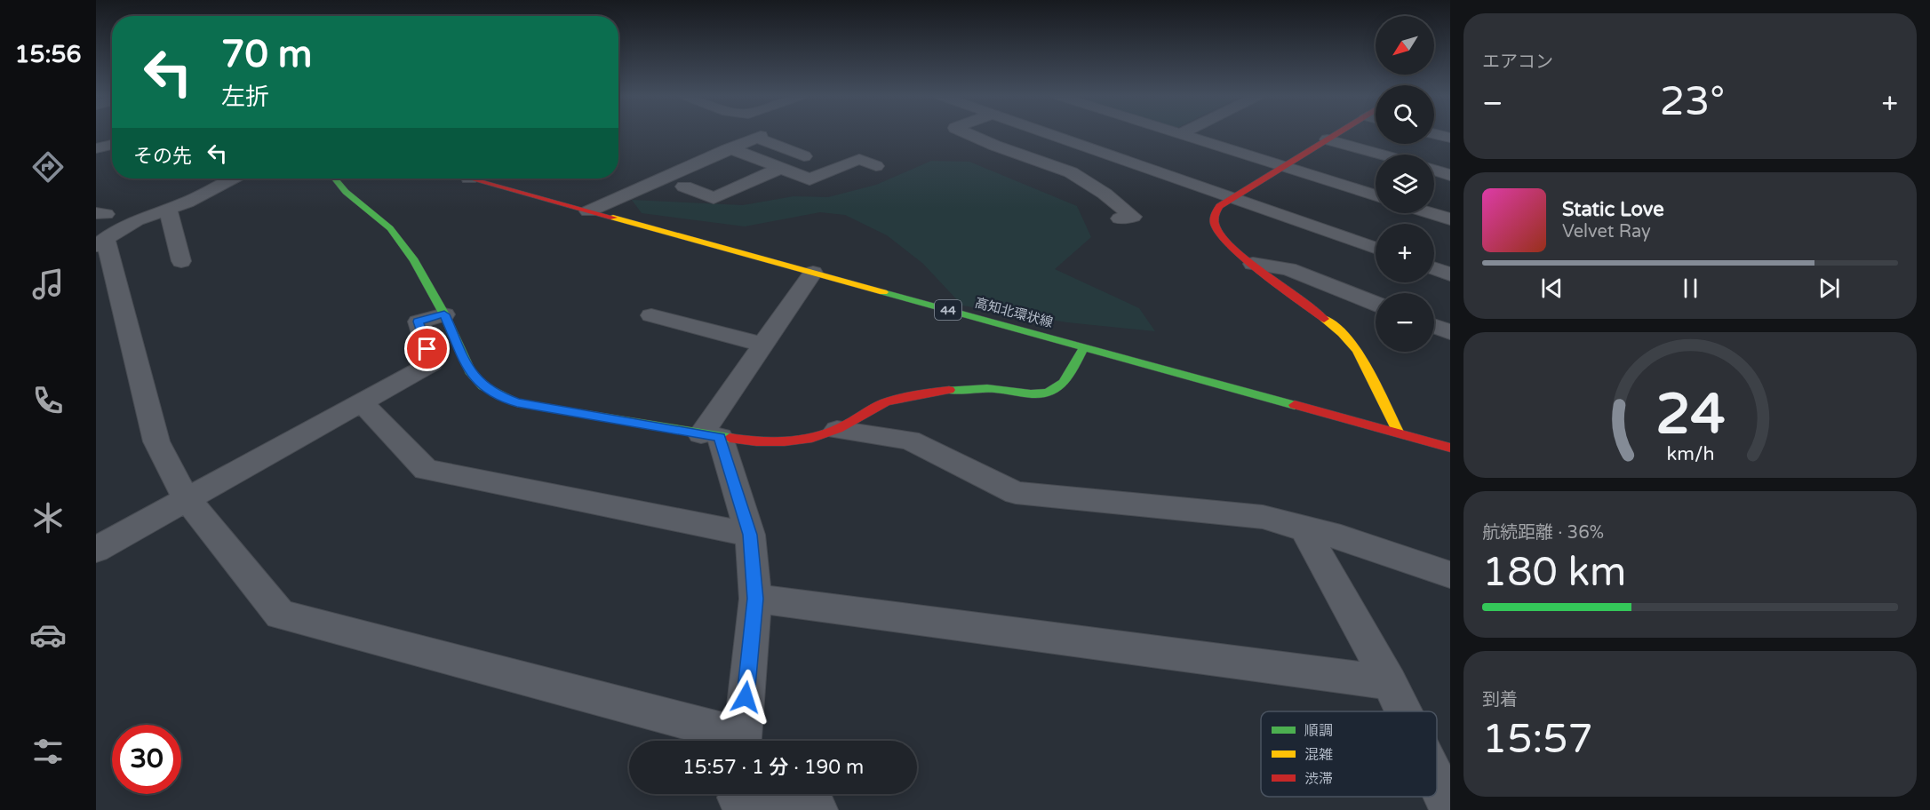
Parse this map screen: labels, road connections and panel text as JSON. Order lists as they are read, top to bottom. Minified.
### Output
{"streets":{"street":["44","高知北環状線"]},"legend":["順調","混雑","渋滞"],"north":"bottom left","page":{"tabs":"15:56","tile":["エアコン",["航続距離 · 36%","180 km"],["到着","15:57"]],"map_buttons":["+","−"],"turn":["70 m","左折"],"heat":["−","23°","+"],"then":"その先","song":["Static Love","Velvet Ray"],"limit":"30","trip":"15:57 · 1 分 · 190 m","gauge":["24","km/h"]}}
